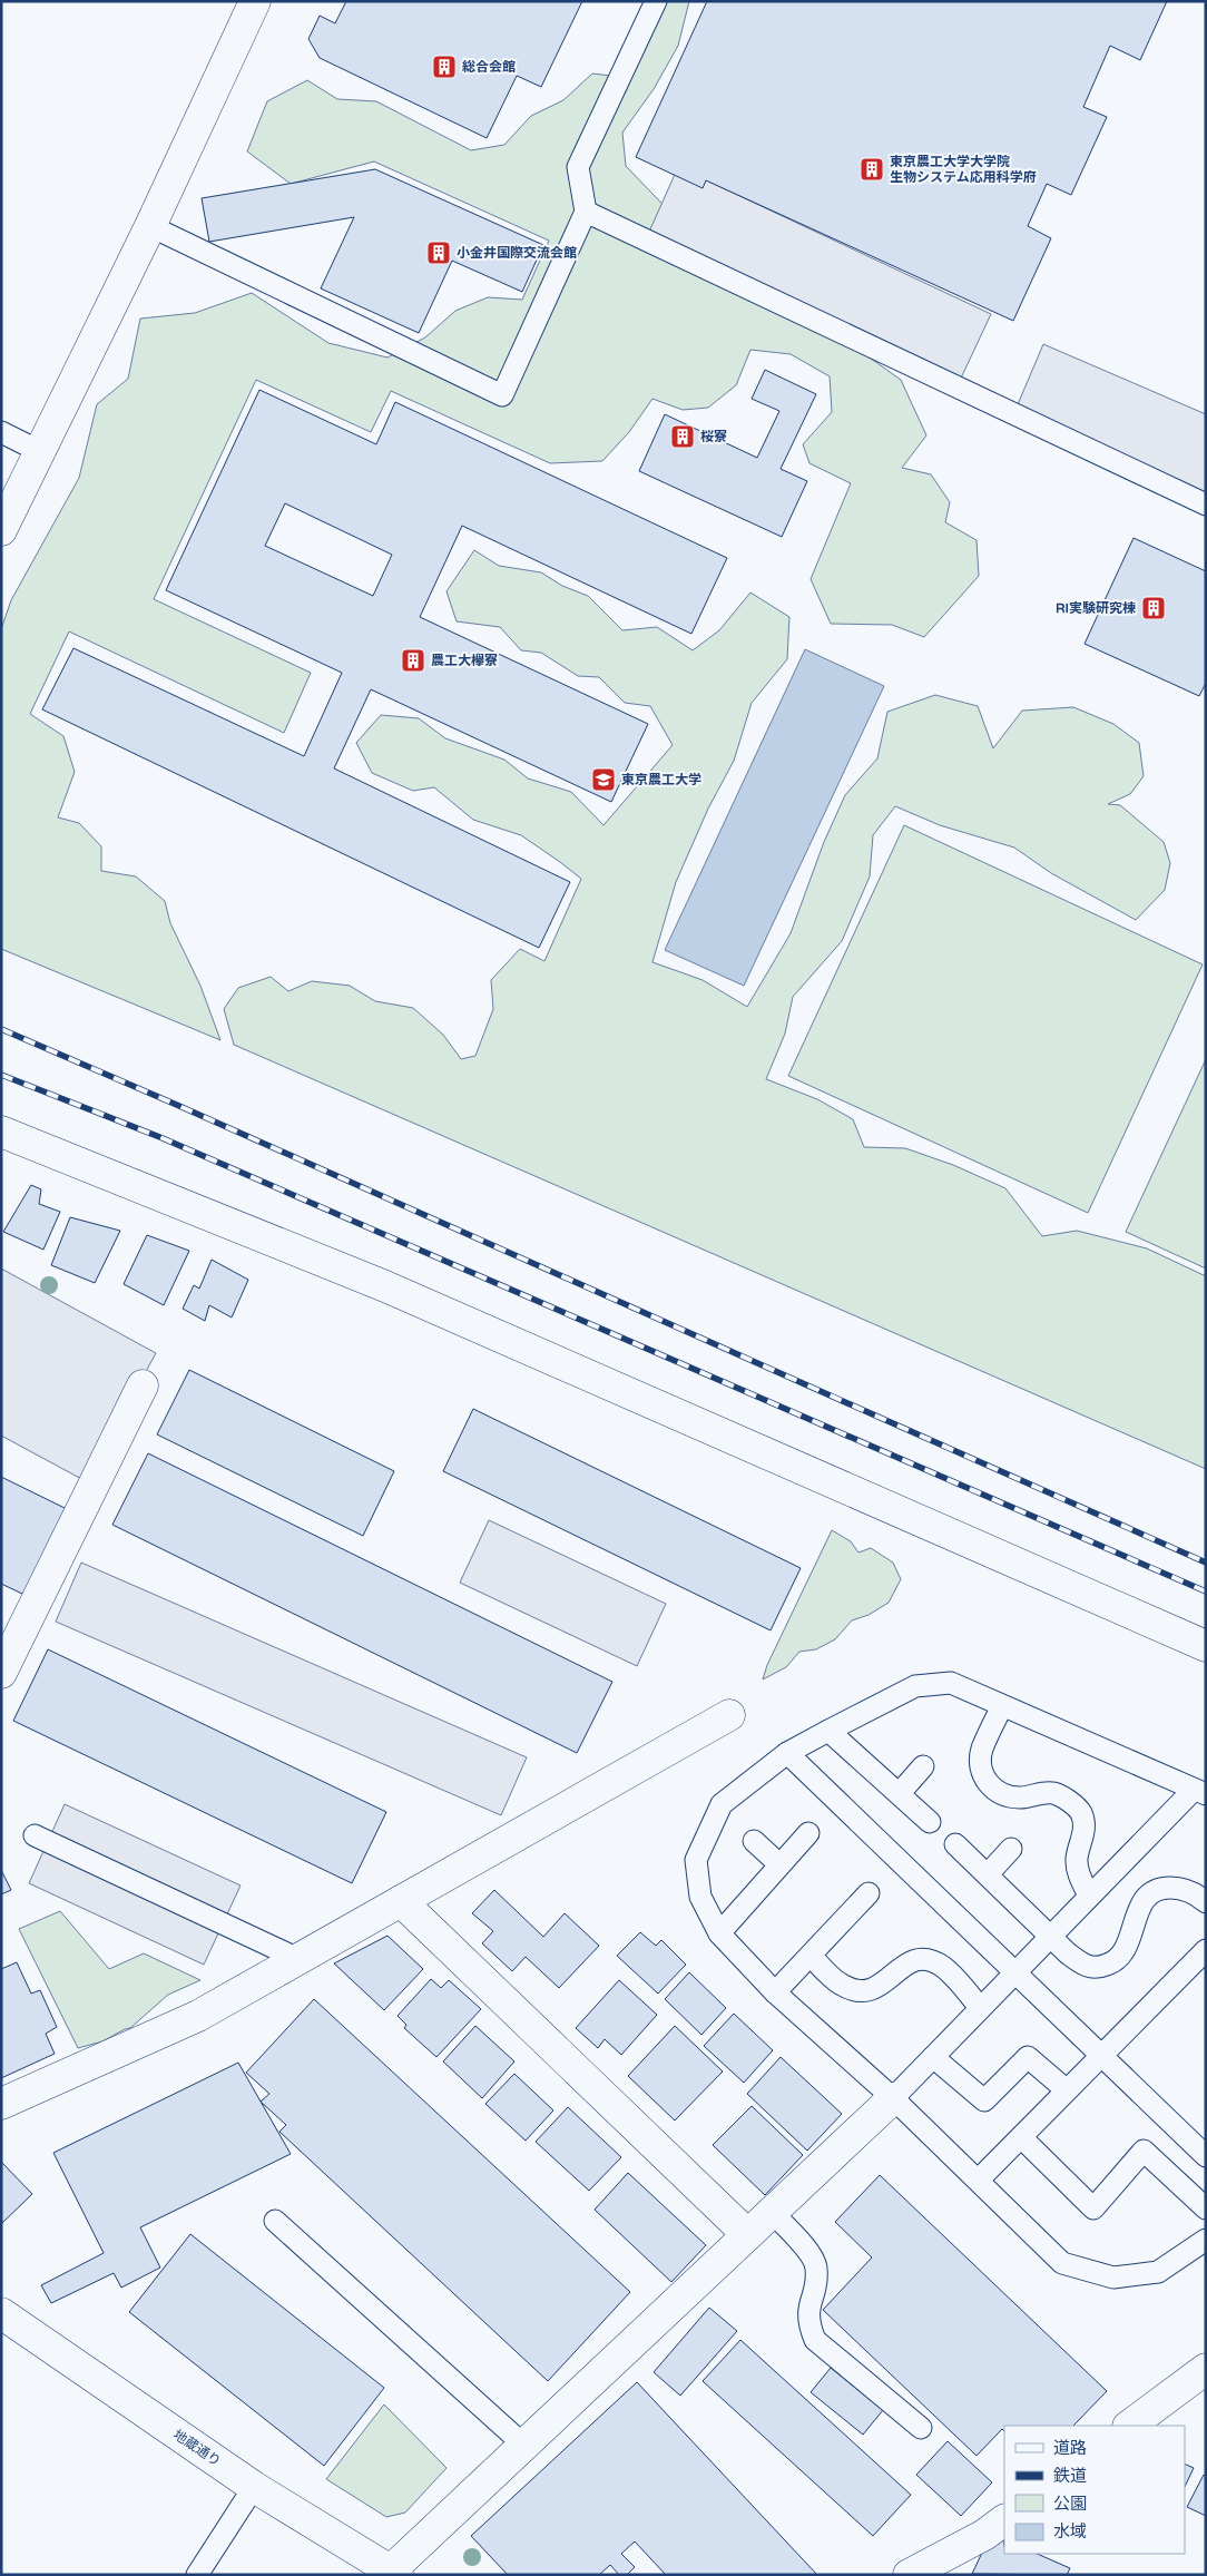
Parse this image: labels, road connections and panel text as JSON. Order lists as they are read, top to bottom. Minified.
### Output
{"streets":{"street":["地蔵通り"]},"places":{"building":["総合会館","東京農工大学大学院 生物システム応用科学府","小金井国際交流会館","桜寮","RI実験研究棟","農工大欅寮"],"school or university":["東京農工大学"]},"legend":["道路","鉄道","公園","水域"]}
